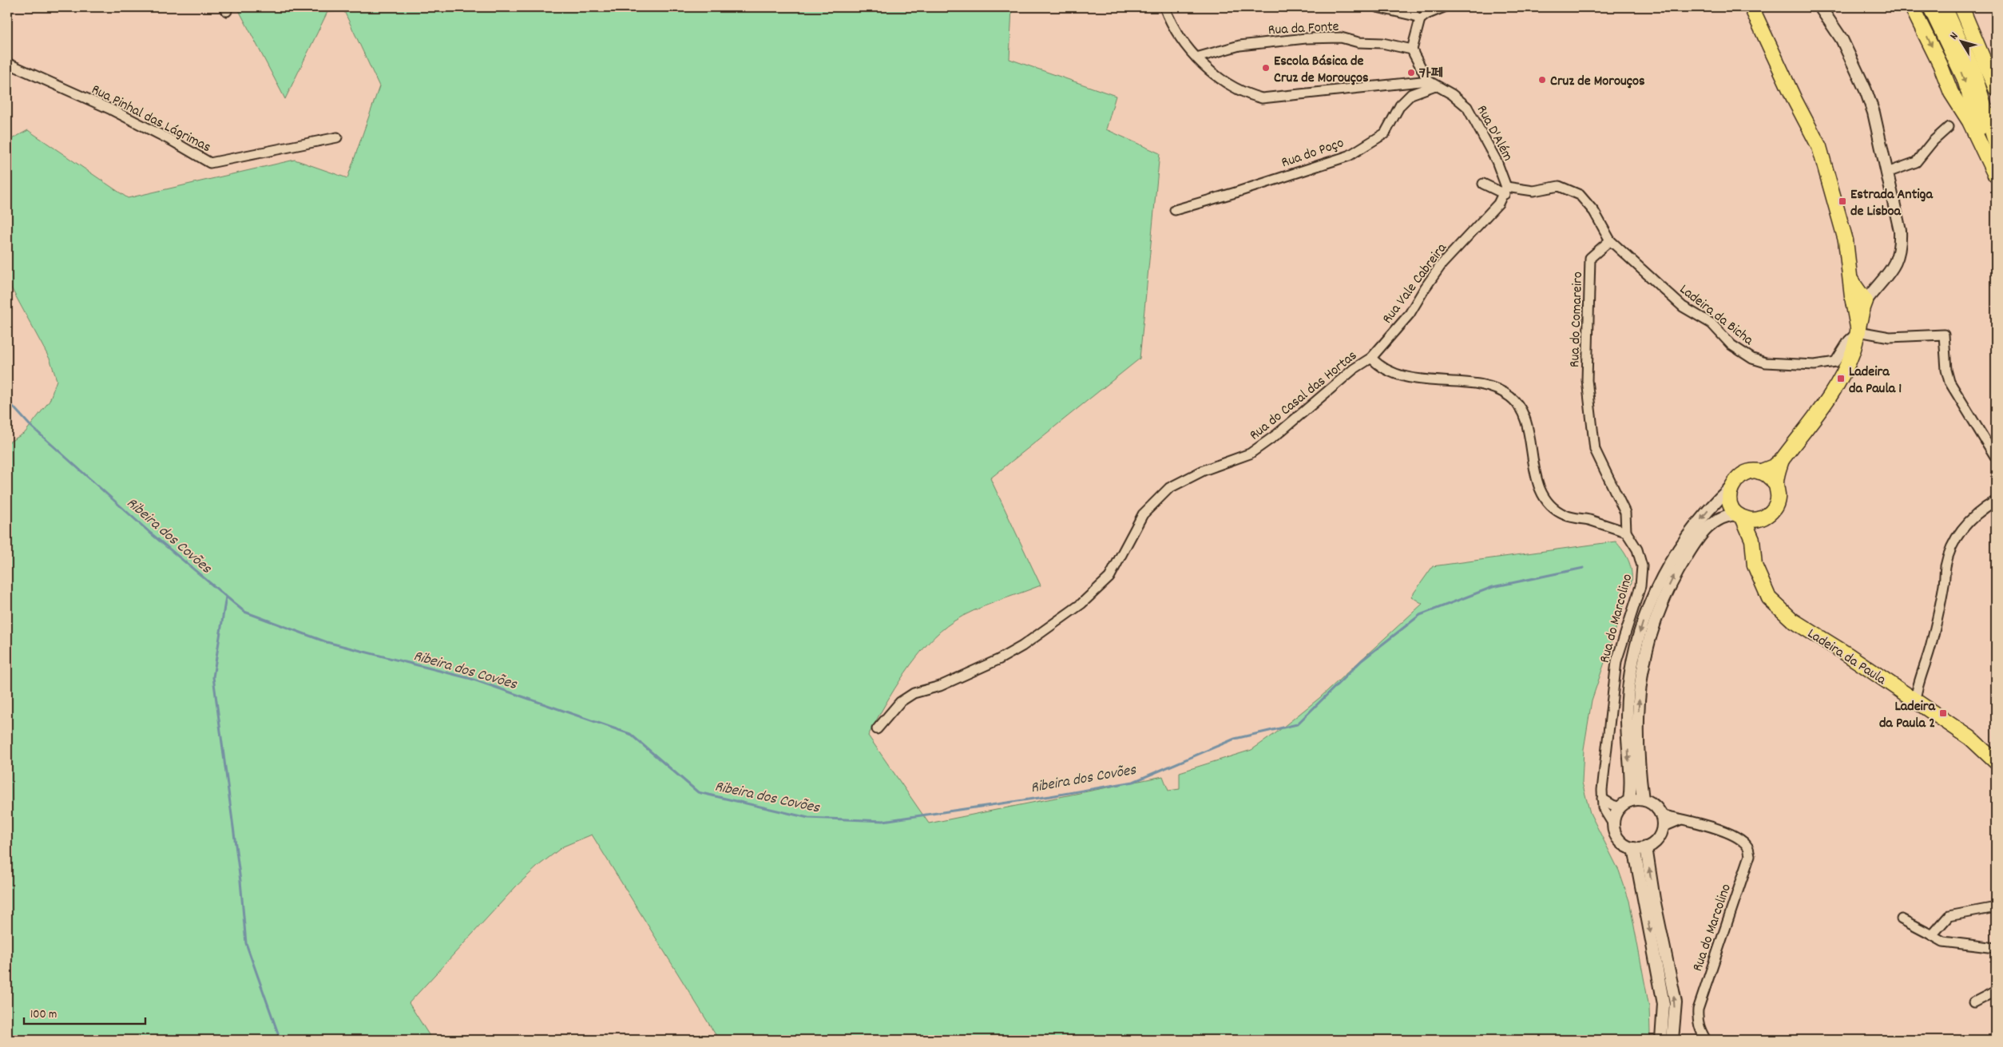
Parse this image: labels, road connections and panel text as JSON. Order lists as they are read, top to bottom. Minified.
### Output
{"streets":{"main road":["Ladeira da Paula"],"street":["Rua da Fonte","Rua Pinhal das Lágrimas","Rua D'Além","Rua do Poço","Rua Vale Cabreira","Ladeira da Bicha","Rua do Comareiro","Rua do Casal das Hortas","Rua do Marcolino"]},"crossings":[["Rua D'Além","Rua do Poço"],["Rua D'Além","Rua Vale Cabreira"],["Rua Vale Cabreira","Rua do Casal das Hortas"],["Ladeira da Bicha","Rua do Comareiro"],["Rua do Comareiro","Rua do Marcolino"]],"water":["Ribeira dos Covões"],"places":{"other":["Escola Básica de Cruz de Morouços","카페","Cruz de Morouços"],"transit":["Estrada Antiga de Lisboa","Ladeira da Paula 1","Ladeira da Paula 2"]},"scale_bar":"100 m","north":"top left"}
